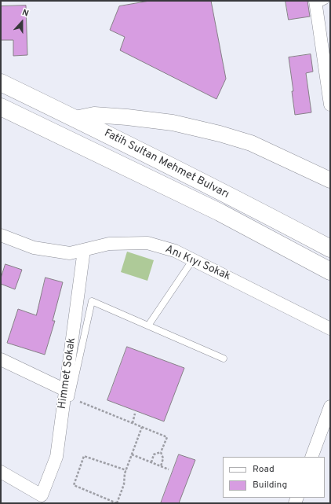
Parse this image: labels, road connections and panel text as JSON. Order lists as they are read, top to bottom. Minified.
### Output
{"streets":{"main road":["Fatih Sultan Mehmet Bulvarı"],"street":["Anı Kıyı Sokak","Himmet Sokak"]},"crossings":[["Anı Kıyı Sokak","Himmet Sokak"]],"legend":["Road","Building"],"north":"top"}
